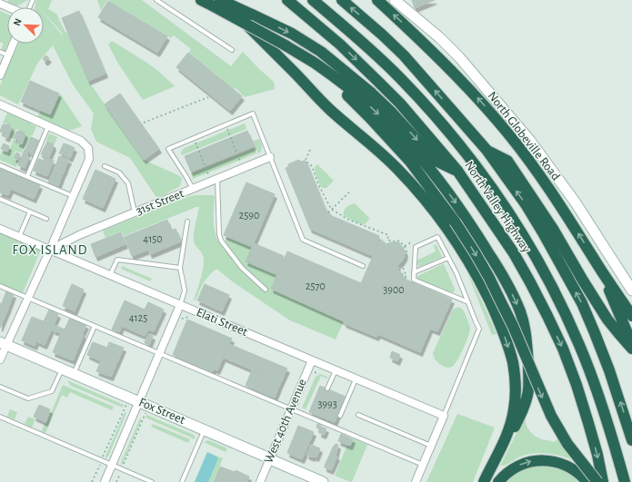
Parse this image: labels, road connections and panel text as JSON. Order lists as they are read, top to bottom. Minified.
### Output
{"streets":{"highway":["North Valley Highway"],"street":["North Globeville Road","31st Street","Elati Street","Fox Street","West 40th Avenue"]},"crossings":[["31st Street","Elati Street"],["Elati Street","West 40th Avenue"],["Fox Street","West 40th Avenue"]],"districts":["FOX ISLAND"],"house_numbers":["2590","4150","2570","3900","4125","3993"],"north":"top left"}
